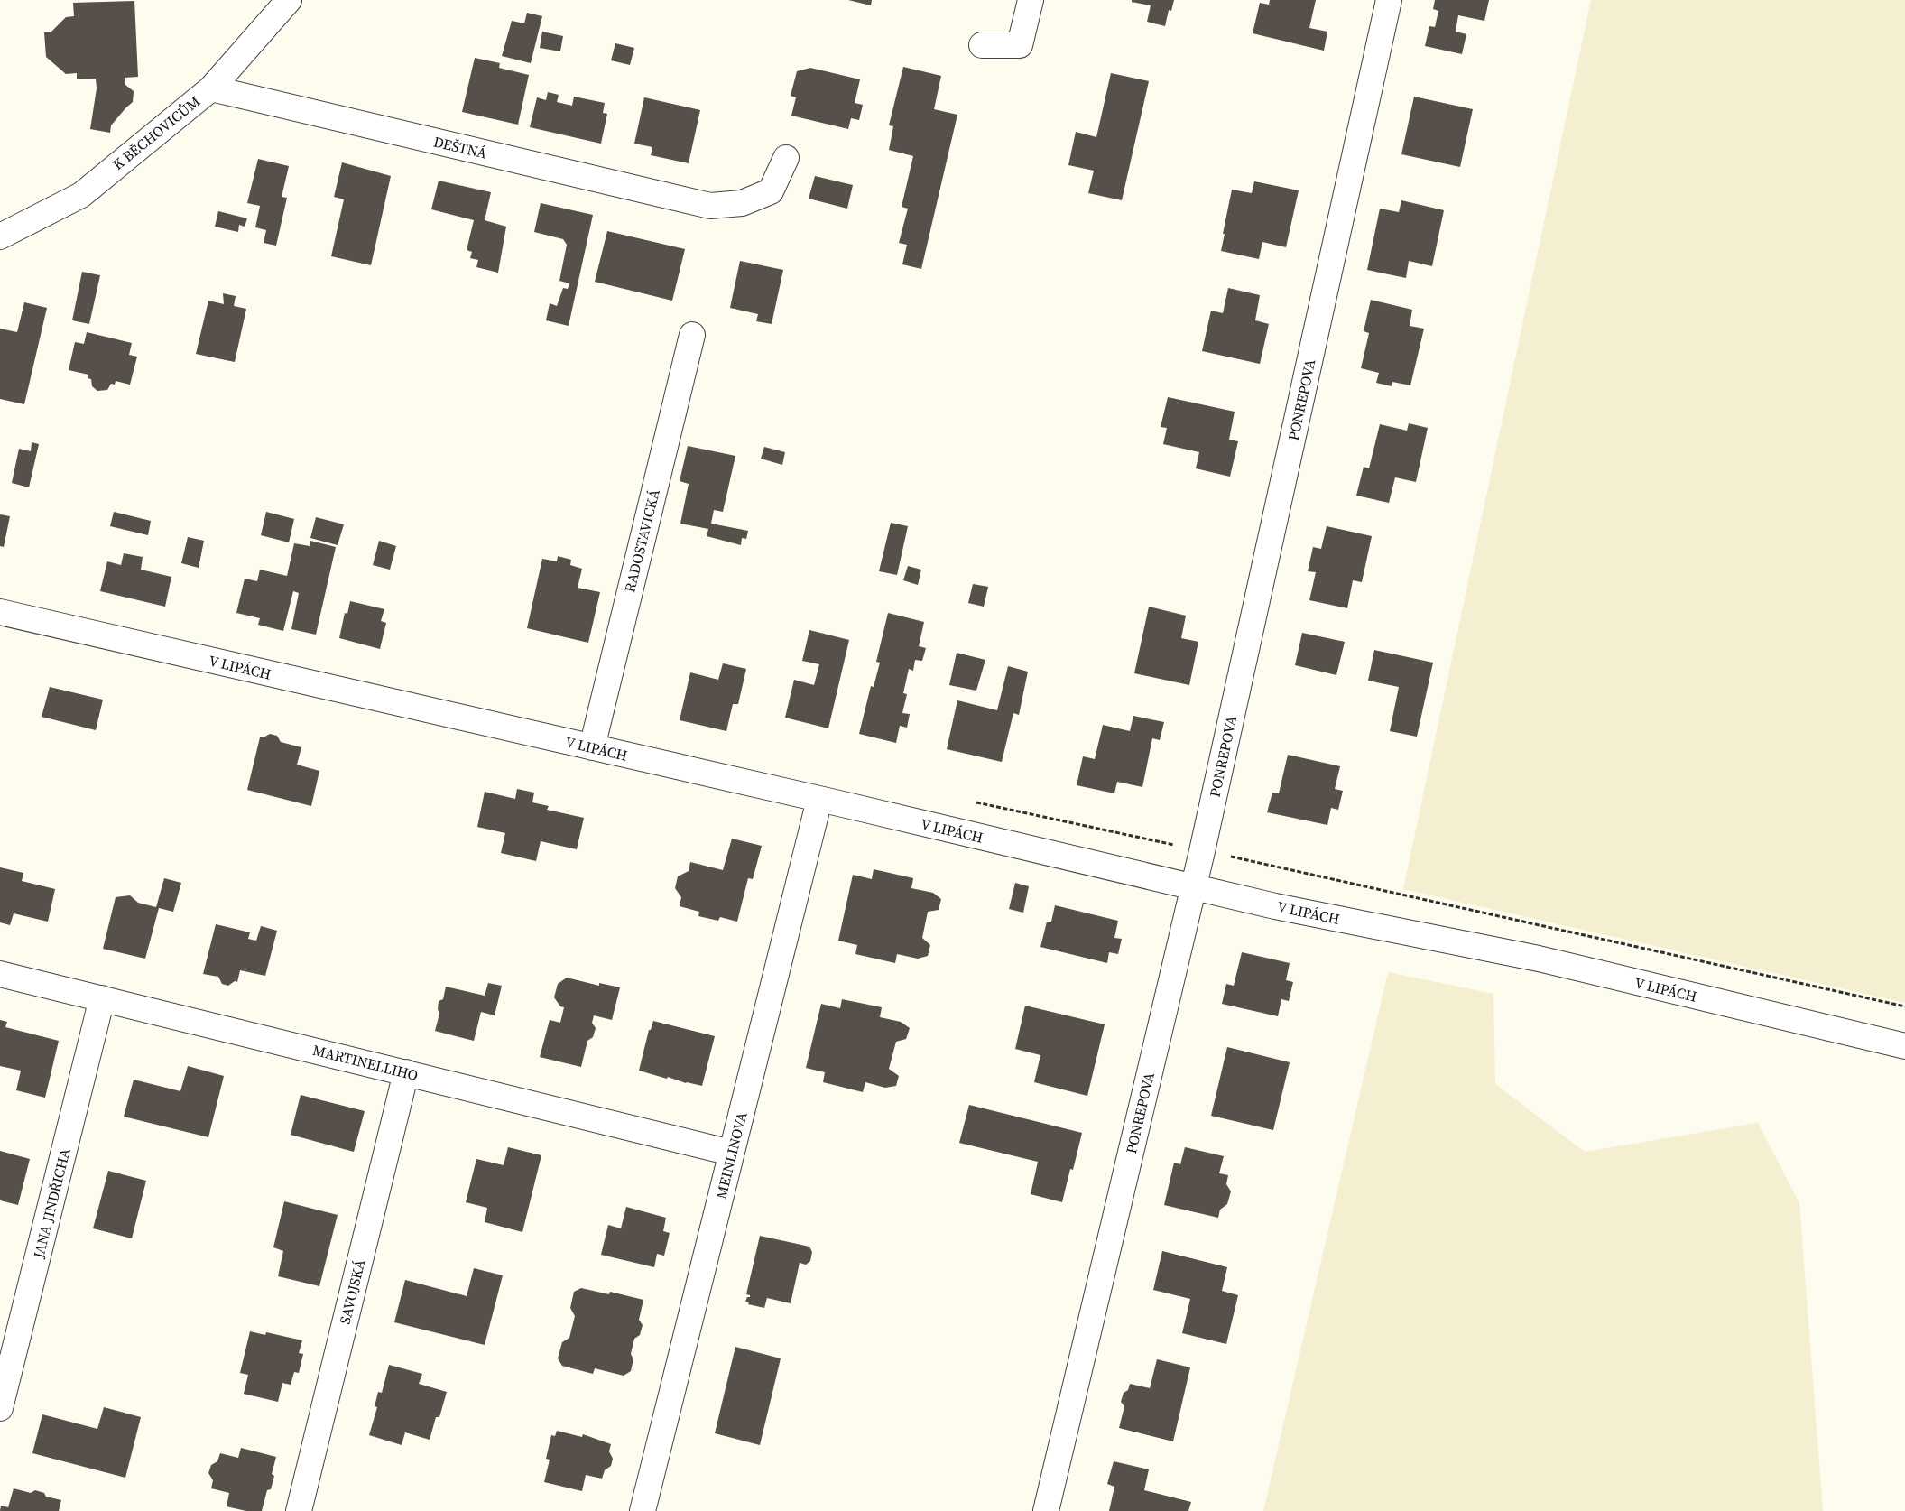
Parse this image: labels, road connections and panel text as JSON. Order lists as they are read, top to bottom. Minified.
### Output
{"streets":{"street":["K BĚCHOVICŮM","DEŠTNÁ","PONREPOVA","RADOSTAVICKÁ","V LIPÁCH","MARTINELLIHO","MEINLINOVA","JANA JINDŘICHA","SAVOJSKÁ"]},"crossings":[["K BĚCHOVICŮM","DEŠTNÁ"],["PONREPOVA","V LIPÁCH"],["RADOSTAVICKÁ","V LIPÁCH"],["V LIPÁCH","MEINLINOVA"],["MARTINELLIHO","MEINLINOVA"],["MARTINELLIHO","JANA JINDŘICHA"],["MARTINELLIHO","SAVOJSKÁ"]]}
